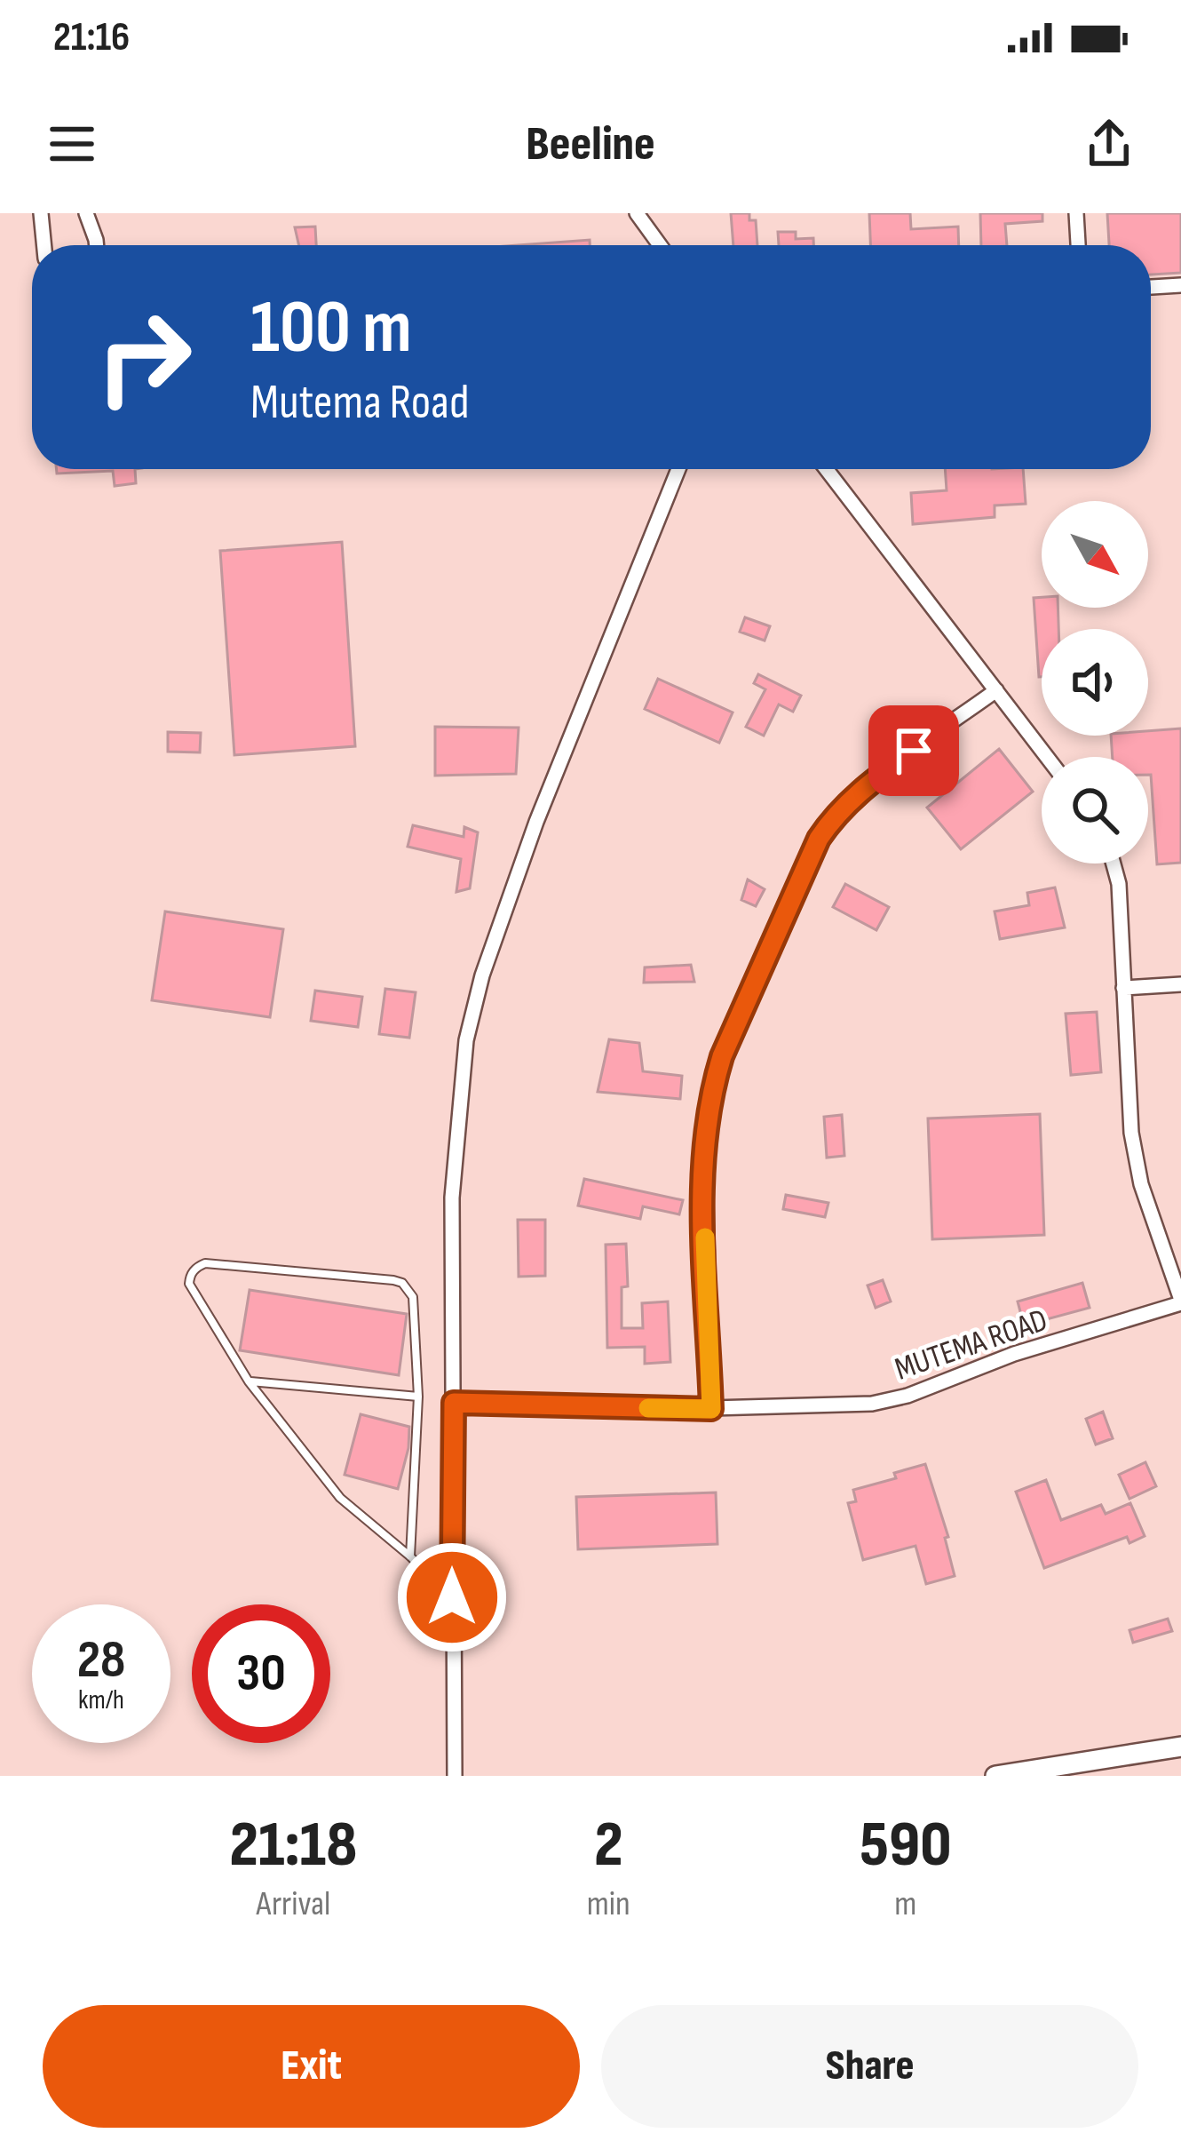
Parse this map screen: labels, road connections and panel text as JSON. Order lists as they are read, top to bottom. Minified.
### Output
{"streets":{"street":["MUTEMA ROAD"]},"north":"bottom right","page":{"status":"21:16","header":"Beeline","turn":["100 m","Mutema Road"],"speed":"28 km/h","limit":"30","eta":["21:18","Arrival","2","min","590","m"],"buttons":["Exit","Share"]}}
